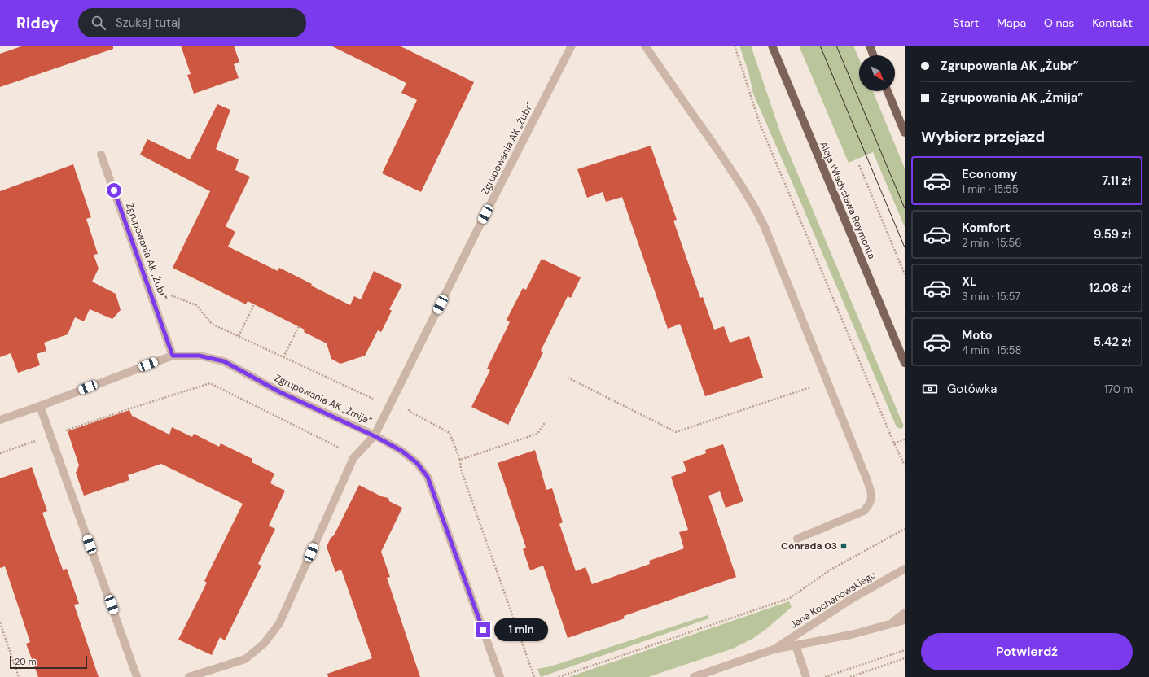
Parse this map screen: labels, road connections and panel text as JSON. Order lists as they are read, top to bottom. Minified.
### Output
{"streets":{"main road":["Aleja Władysława Reymonta"],"street":["Zgrupowania AK „Żubr”","Zgrupowania AK „Żmija”","Jana Kochanowskiego"]},"crossings":[["Zgrupowania AK „Żubr”","Zgrupowania AK „Żmija”"]],"places":{"transit":["Conrada 03"]},"scale_bar":"20 m","north":"bottom right","page":{"header":"Ridey","search":"Szukaj tutaj","nav":["Start","Mapa","O nas","Kontakt"],"banner":["Zgrupowania AK „Żubr”","Zgrupowania AK „Żmija”"],"heading":"Wybierz przejazd","list":[{"name":"Economy","note":"1 min · 15:55","value":"7.11 zł"},{"name":"Komfort","note":"2 min · 15:56","value":"9.59 zł"},{"name":"XL","note":"3 min · 15:57","value":"12.08 zł"},{"name":"Moto","note":"4 min · 15:58","value":"5.42 zł"}],"pay":["Gotówka","170 m"],"bubble":"1 min","buttons":"Potwierdź","scale":"20 m"}}
